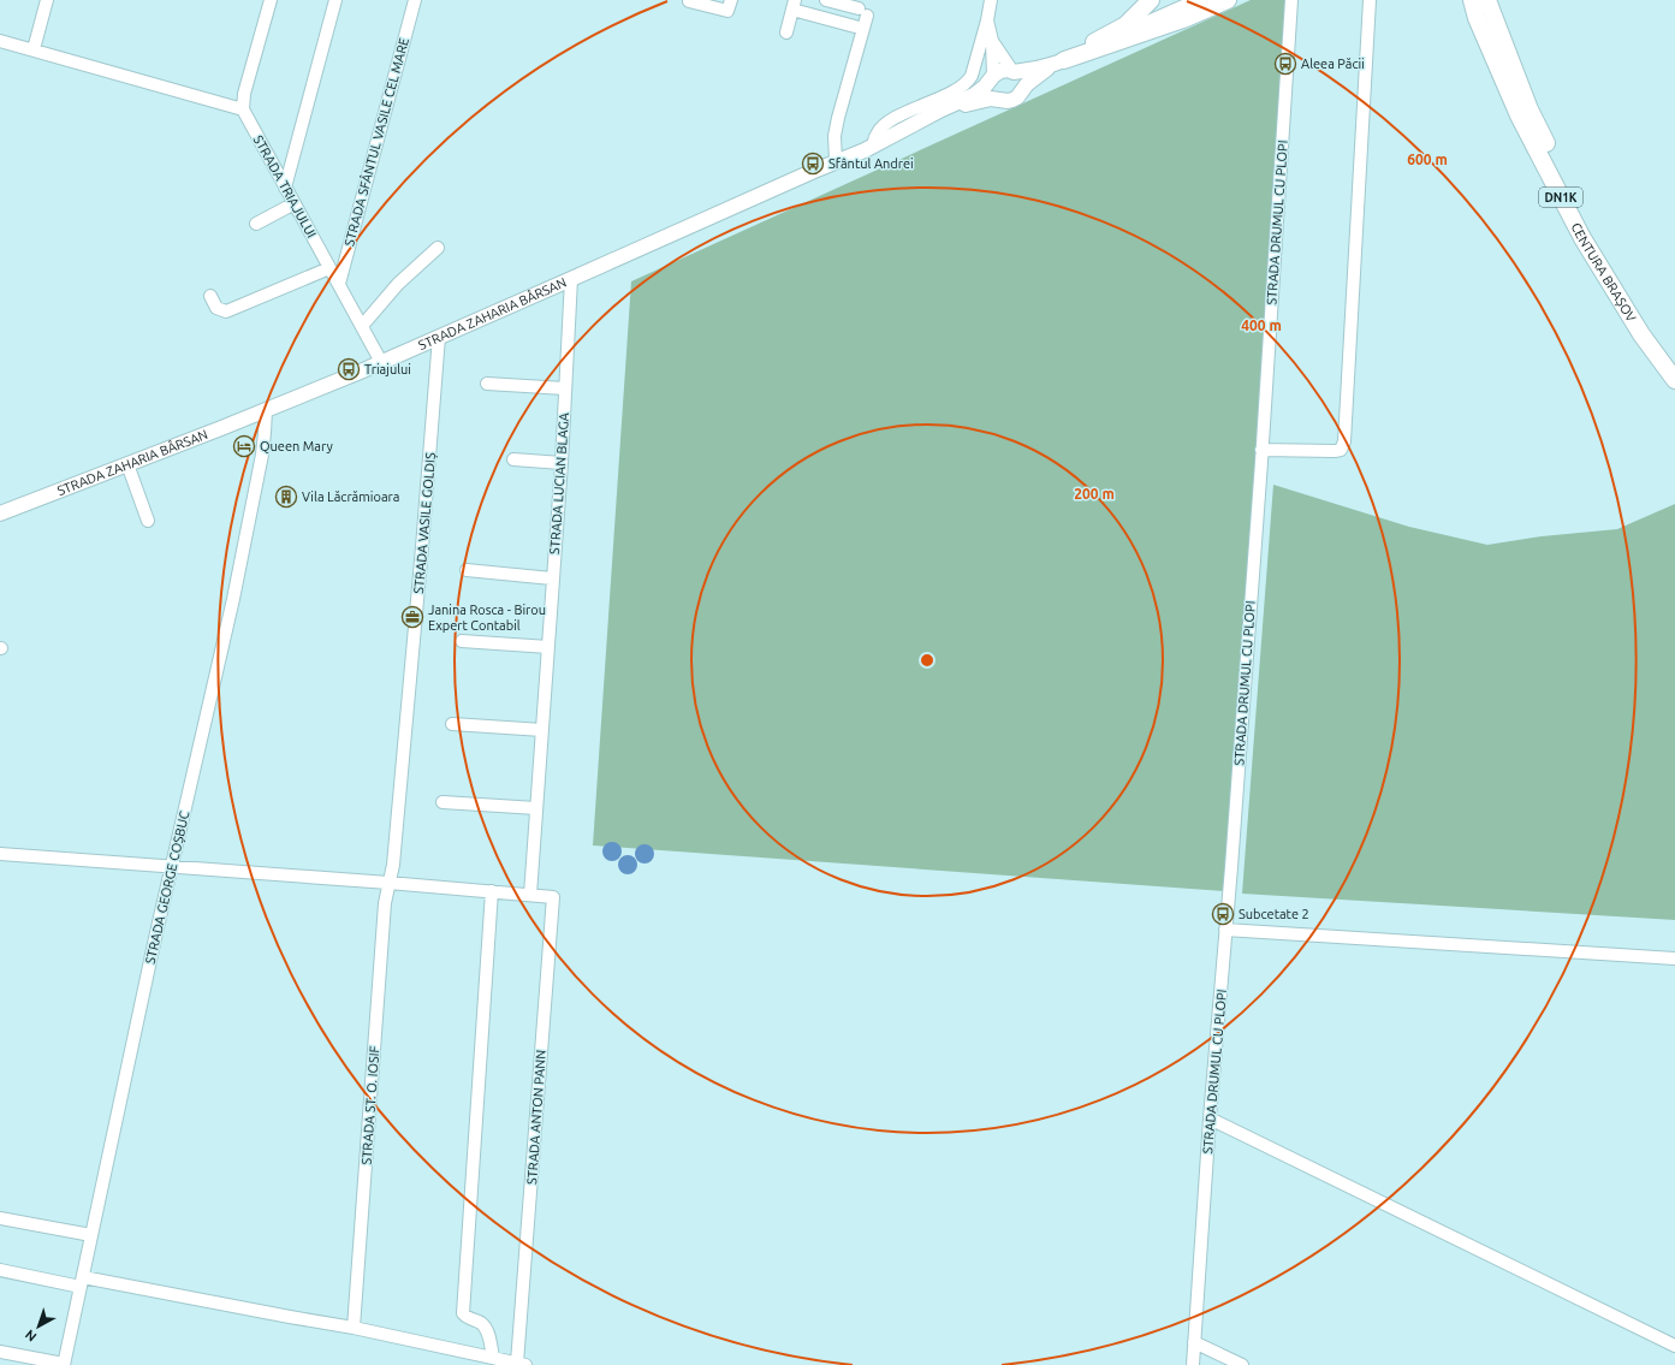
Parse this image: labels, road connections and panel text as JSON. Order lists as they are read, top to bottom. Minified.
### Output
{"streets":{"highway":["DN1K","CENTURA BRAȘOV"],"main road":["STRADA ZAHARIA BÂRSAN"],"street":["STRADA SFÂNTUL VASILE CEL MARE","STRADA TRIAJULUI","STRADA DRUMUL CU PLOPI","STRADA LUCIAN BLAGA","STRADA VASILE GOLDIȘ","STRADA GEORGE COȘBUC","STRADA ST. O. IOSIF","STRADA ANTON PANN"]},"crossings":[["STRADA SFÂNTUL VASILE CEL MARE","STRADA TRIAJULUI"],["STRADA TRIAJULUI","STRADA ZAHARIA BÂRSAN"],["STRADA ZAHARIA BÂRSAN","STRADA LUCIAN BLAGA"],["STRADA ZAHARIA BÂRSAN","STRADA VASILE GOLDIȘ"],["STRADA ZAHARIA BÂRSAN","STRADA GEORGE COȘBUC"],["STRADA LUCIAN BLAGA","STRADA ANTON PANN"],["STRADA VASILE GOLDIȘ","STRADA ST. O. IOSIF"]],"places":{"bus stop":["Aleea Păcii","Sfântul Andrei","Triajului","Subcetate 2"],"hotel":["Queen Mary"],"building":["Vila Lăcrămioara"],"office":["Janina Rosca - Birou Expert Contabil"]},"north":"bottom left","rings":["600 m","400 m","200 m"]}
